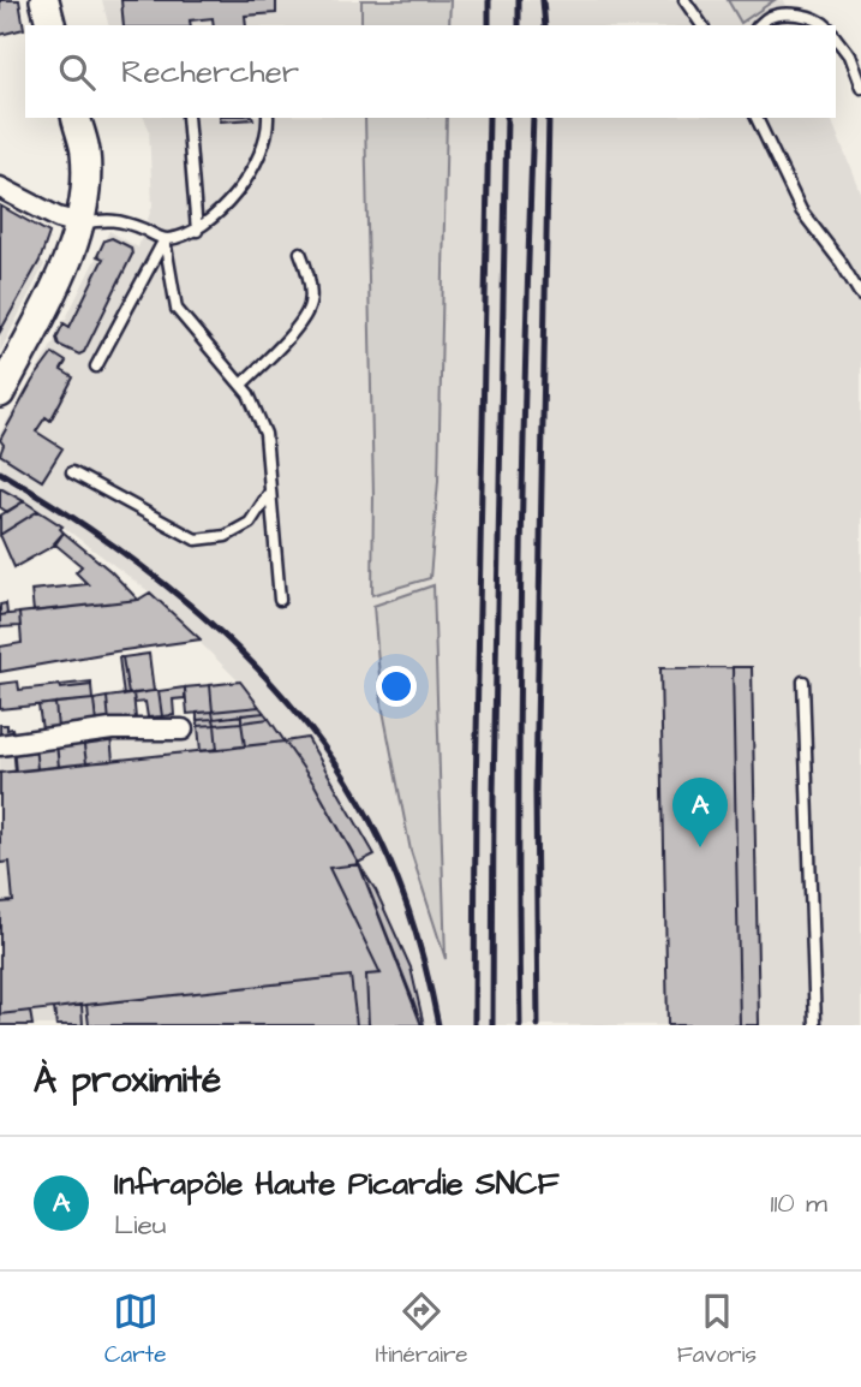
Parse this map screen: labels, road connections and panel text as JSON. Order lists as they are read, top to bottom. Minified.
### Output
{"page":{"search":"Rechercher","pins":"A","heading":"À proximité","list":[{"mark":"A","name":"Infrapôle Haute Picardie SNCF","note":"Lieu","value":"110 m"}],"nav":["Carte","Itinéraire","Favoris"]}}
